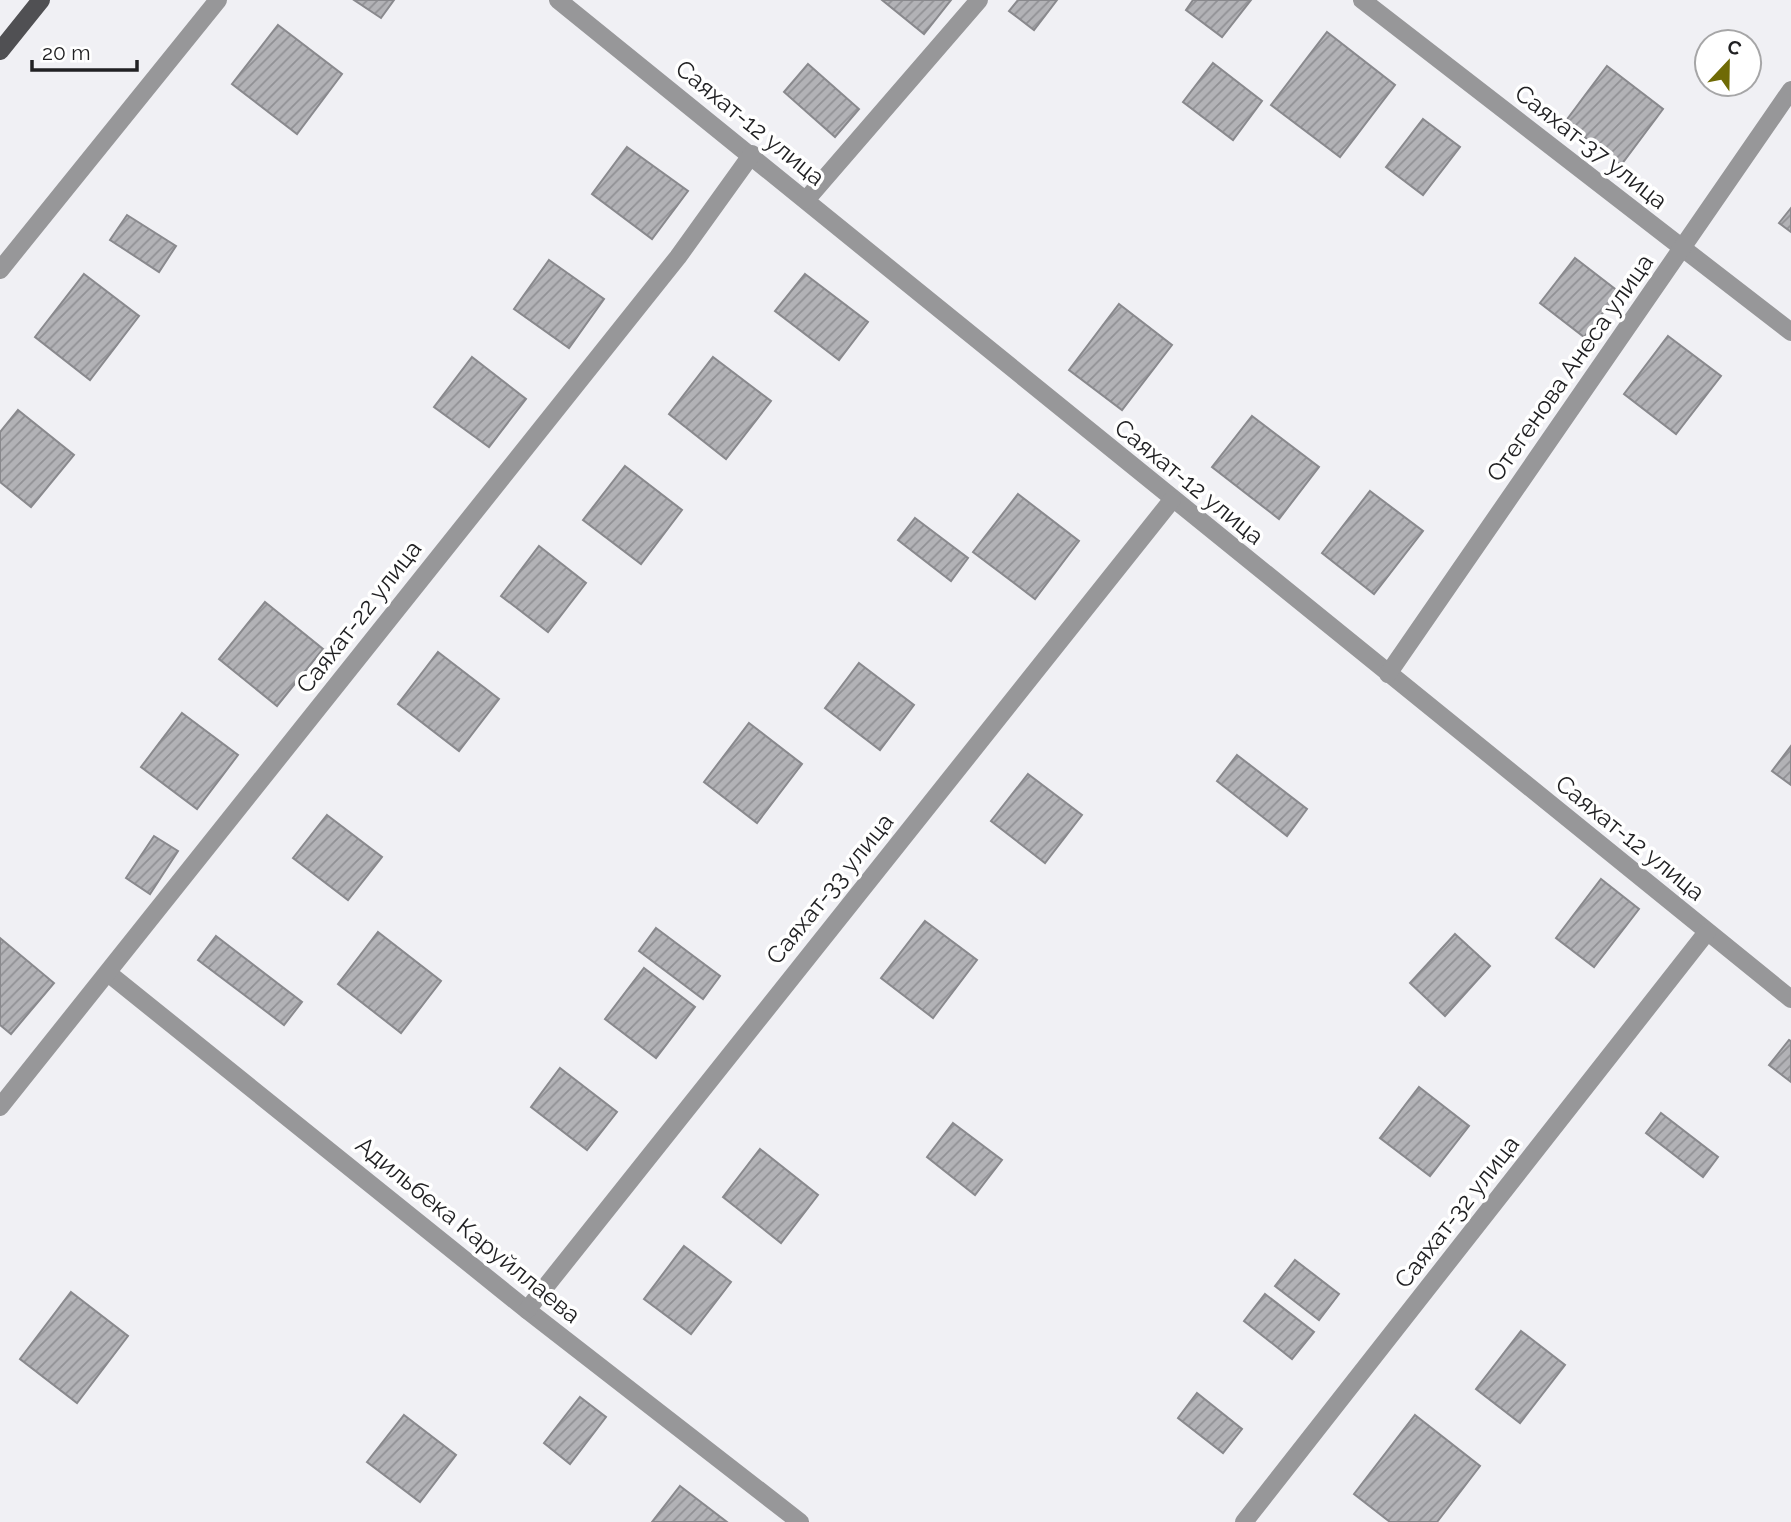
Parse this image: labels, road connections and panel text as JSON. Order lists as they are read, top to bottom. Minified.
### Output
{"streets":{"street":["Саяхат-12 улица","Саяхат-37 улица","Отегенова Анеса улица","Саяхат-22 улица","Саяхат-33 улица","Саяхат-32 улица","Адильбека Каруйллаева"]},"crossings":[["Саяхат-12 улица","Отегенова Анеса улица"],["Саяхат-12 улица","Саяхат-22 улица"],["Саяхат-12 улица","Саяхат-33 улица"],["Саяхат-12 улица","Саяхат-32 улица"],["Саяхат-37 улица","Отегенова Анеса улица"],["Саяхат-22 улица","Адильбека Каруйллаева"],["Саяхат-33 улица","Адильбека Каруйллаева"]],"scale_bar":"20 m","north":"top"}
